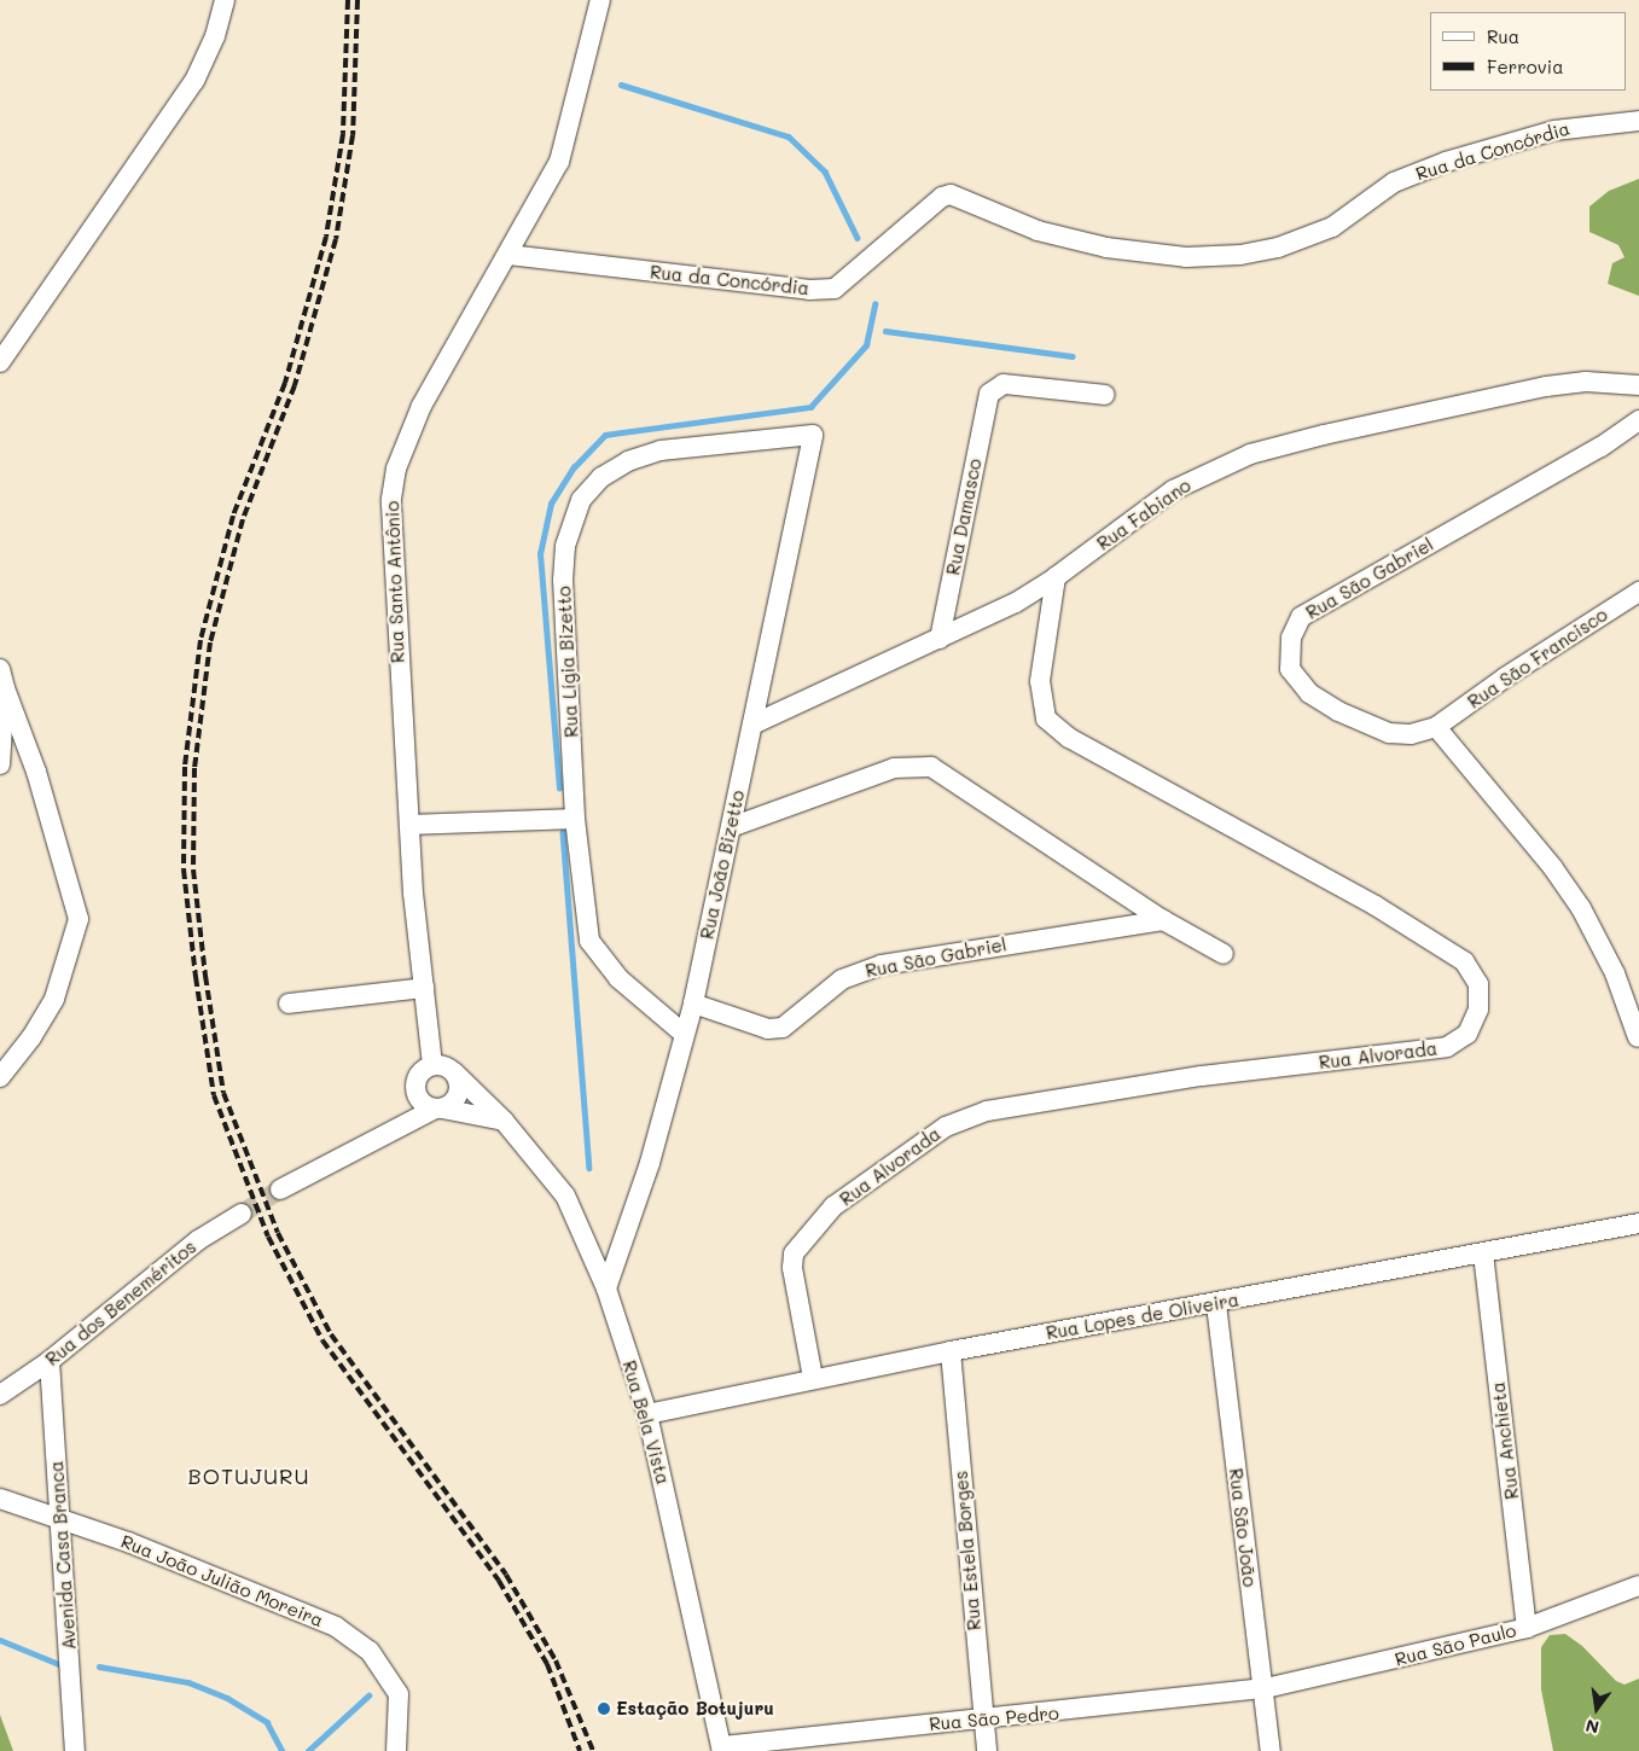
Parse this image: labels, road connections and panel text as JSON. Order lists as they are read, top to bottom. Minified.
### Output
{"streets":{"street":["Rua da Concórdia","Rua Fabiano","Rua Damasco","Rua São Gabriel","Rua Santo Antônio","Rua São Francisco","Rua Lígia Bizetto","Rua João Bizetto","Rua Alvorada","Rua dos Beneméritos","Rua Lopes de Oliveira","Rua Bela Vista","Rua Anchieta","Rua São João","Rua Estela Borges","Avenida Casa Branca","Rua João Julião Moreira","Rua São Paulo","Rua São Pedro"]},"crossings":[["Rua da Concórdia","Rua Santo Antônio"],["Rua Fabiano","Rua Damasco"],["Rua Fabiano","Rua João Bizetto"],["Rua Fabiano","Rua Alvorada"],["Rua São Gabriel","Rua São Francisco"],["Rua São Gabriel","Rua João Bizetto"],["Rua Santo Antônio","Rua Bela Vista"],["Rua Lígia Bizetto","Rua João Bizetto"],["Rua João Bizetto","Rua Bela Vista"],["Rua Alvorada","Rua Lopes de Oliveira"],["Rua dos Beneméritos","Avenida Casa Branca"],["Rua Lopes de Oliveira","Rua Bela Vista"],["Rua Lopes de Oliveira","Rua Anchieta"],["Rua Lopes de Oliveira","Rua São João"],["Rua Lopes de Oliveira","Rua Estela Borges"],["Rua Bela Vista","Rua São Pedro"],["Rua Anchieta","Rua São Paulo"],["Rua São João","Rua São Paulo"],["Rua São João","Rua São Pedro"],["Rua Estela Borges","Rua São Pedro"],["Avenida Casa Branca","Rua João Julião Moreira"],["Rua São Paulo","Rua São Pedro"]],"districts":["BOTUJURU"],"places":["Estação Botujuru"],"legend":["Rua","Ferrovia"],"north":"bottom"}
